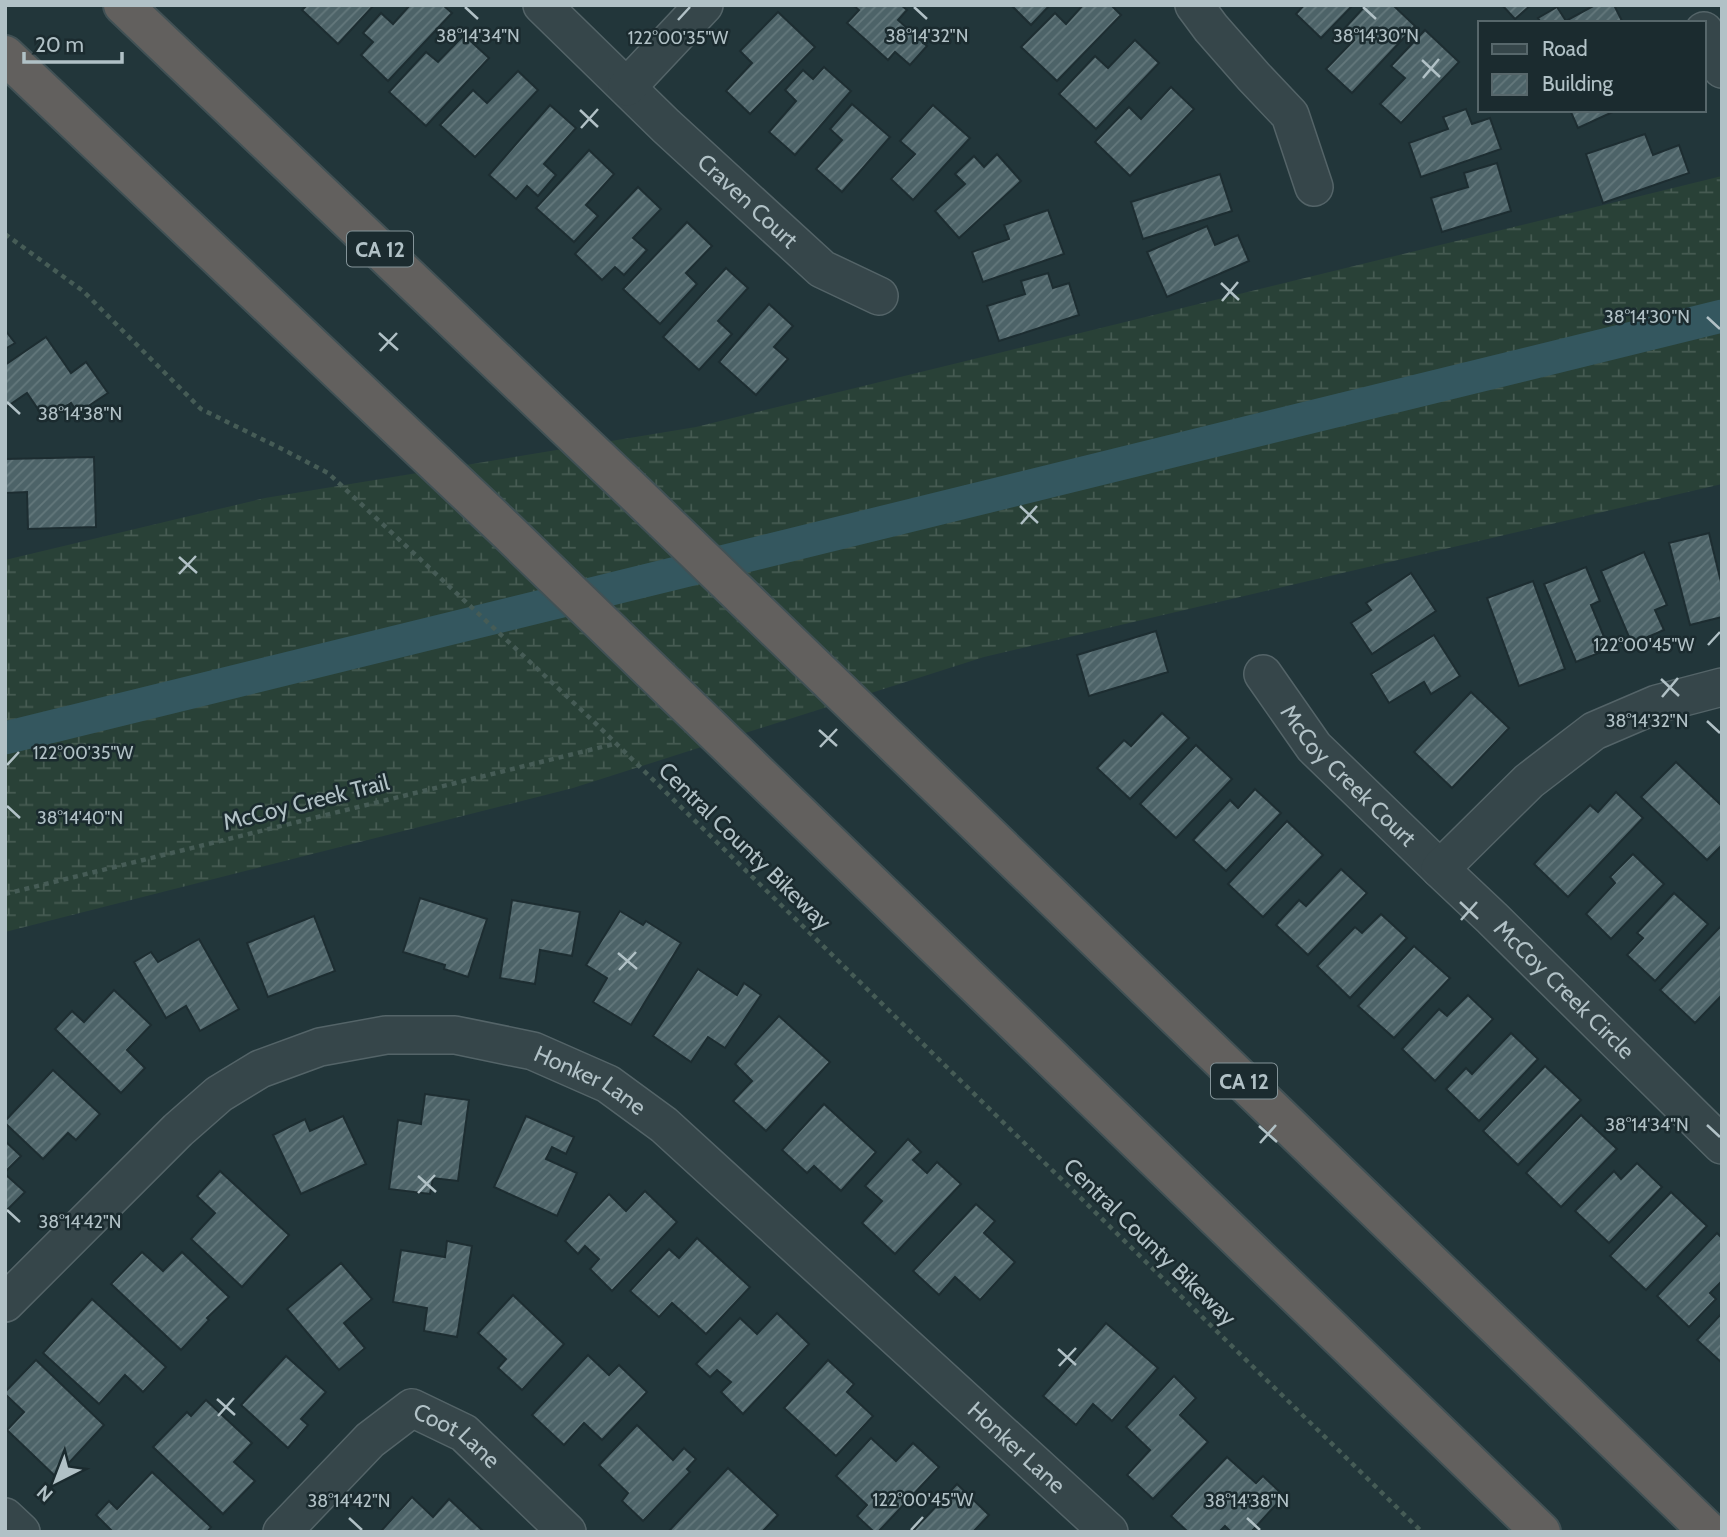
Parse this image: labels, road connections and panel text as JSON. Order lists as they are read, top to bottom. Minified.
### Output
{"streets":{"highway":["CA 12"],"street":["Craven Court","McCoy Creek Court","McCoy Creek Circle","Honker Lane","Coot Lane"],"path":["McCoy Creek Trail","Central County Bikeway"]},"crossings":[["McCoy Creek Court","McCoy Creek Circle"],["McCoy Creek Trail","Central County Bikeway"]],"legend":["Road","Building"],"scale_bar":"20 m","north":"bottom left","coordinates":["38°14'34\"N","38°14'32\"N","38°14'30\"N","122°00'35\"W","38°14'38\"N","122°00'45\"W","38°14'40\"N","38°14'42\"N"]}
